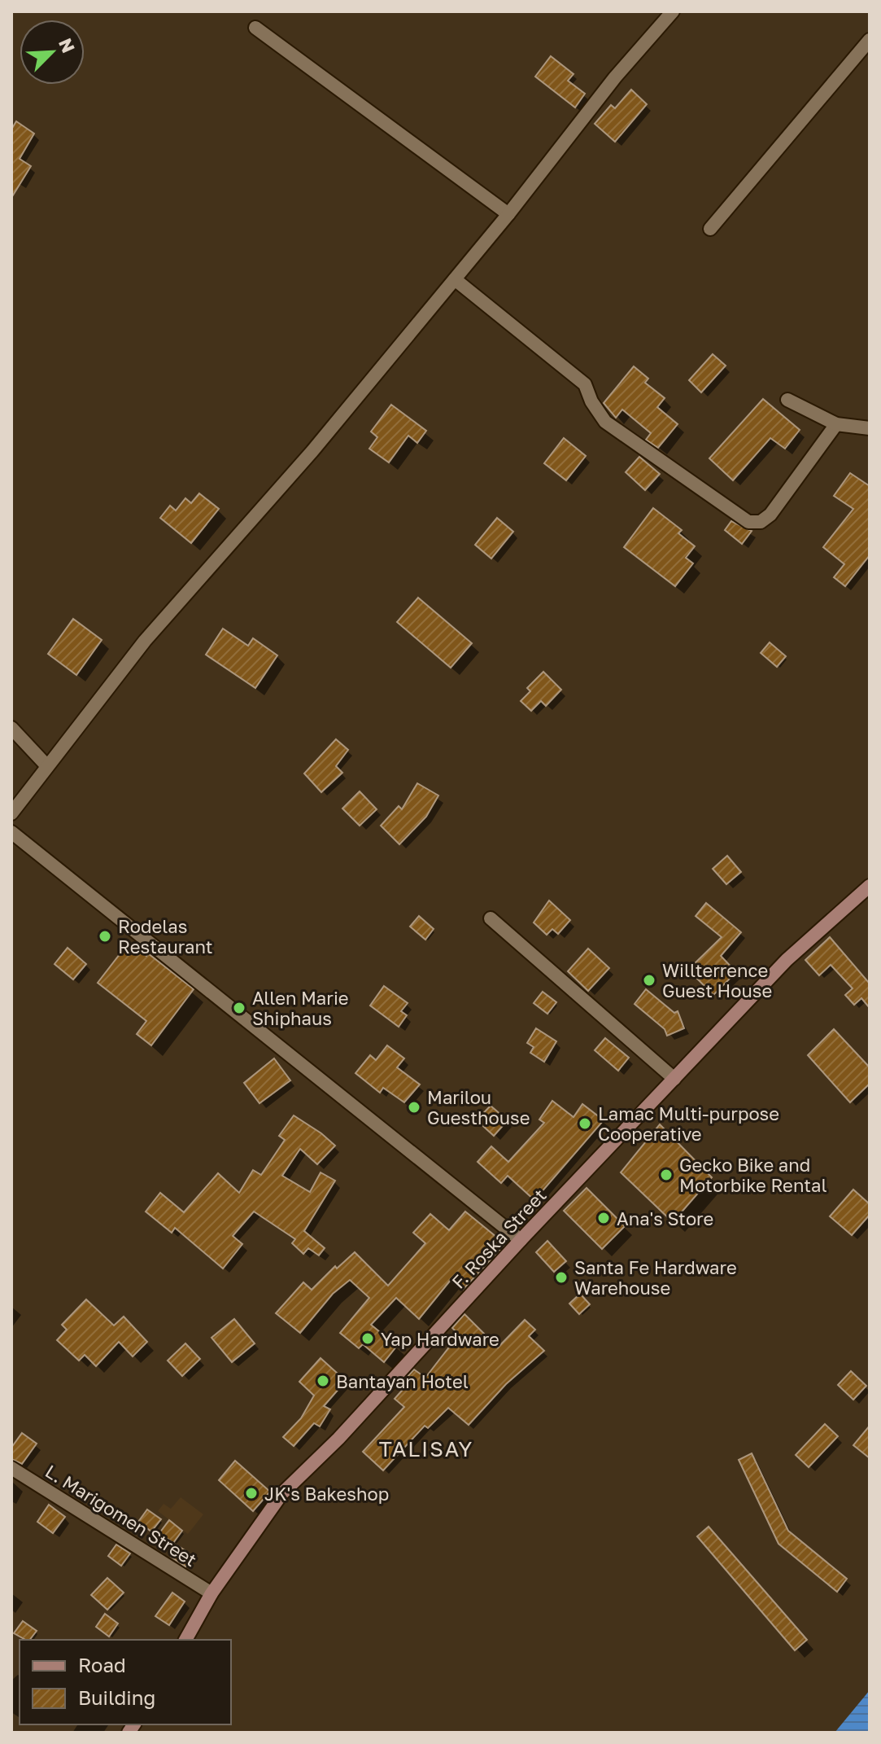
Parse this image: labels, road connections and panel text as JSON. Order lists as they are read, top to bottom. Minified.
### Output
{"streets":{"main road":["F. Roska Street"],"street":["L. Marigomen Street"]},"crossings":[["F. Roska Street","L. Marigomen Street"]],"districts":["TALISAY"],"places":["Rodelas Restaurant","Willterrence Guest House","Allen Marie Shiphaus","Marilou Guesthouse","Lamac Multi-purpose Cooperative","Gecko Bike and Motorbike Rental","Ana's Store","Santa Fe Hardware Warehouse","Yap Hardware","Bantayan Hotel","JK's Bakeshop"],"legend":["Road","Building"],"north":"top right"}
